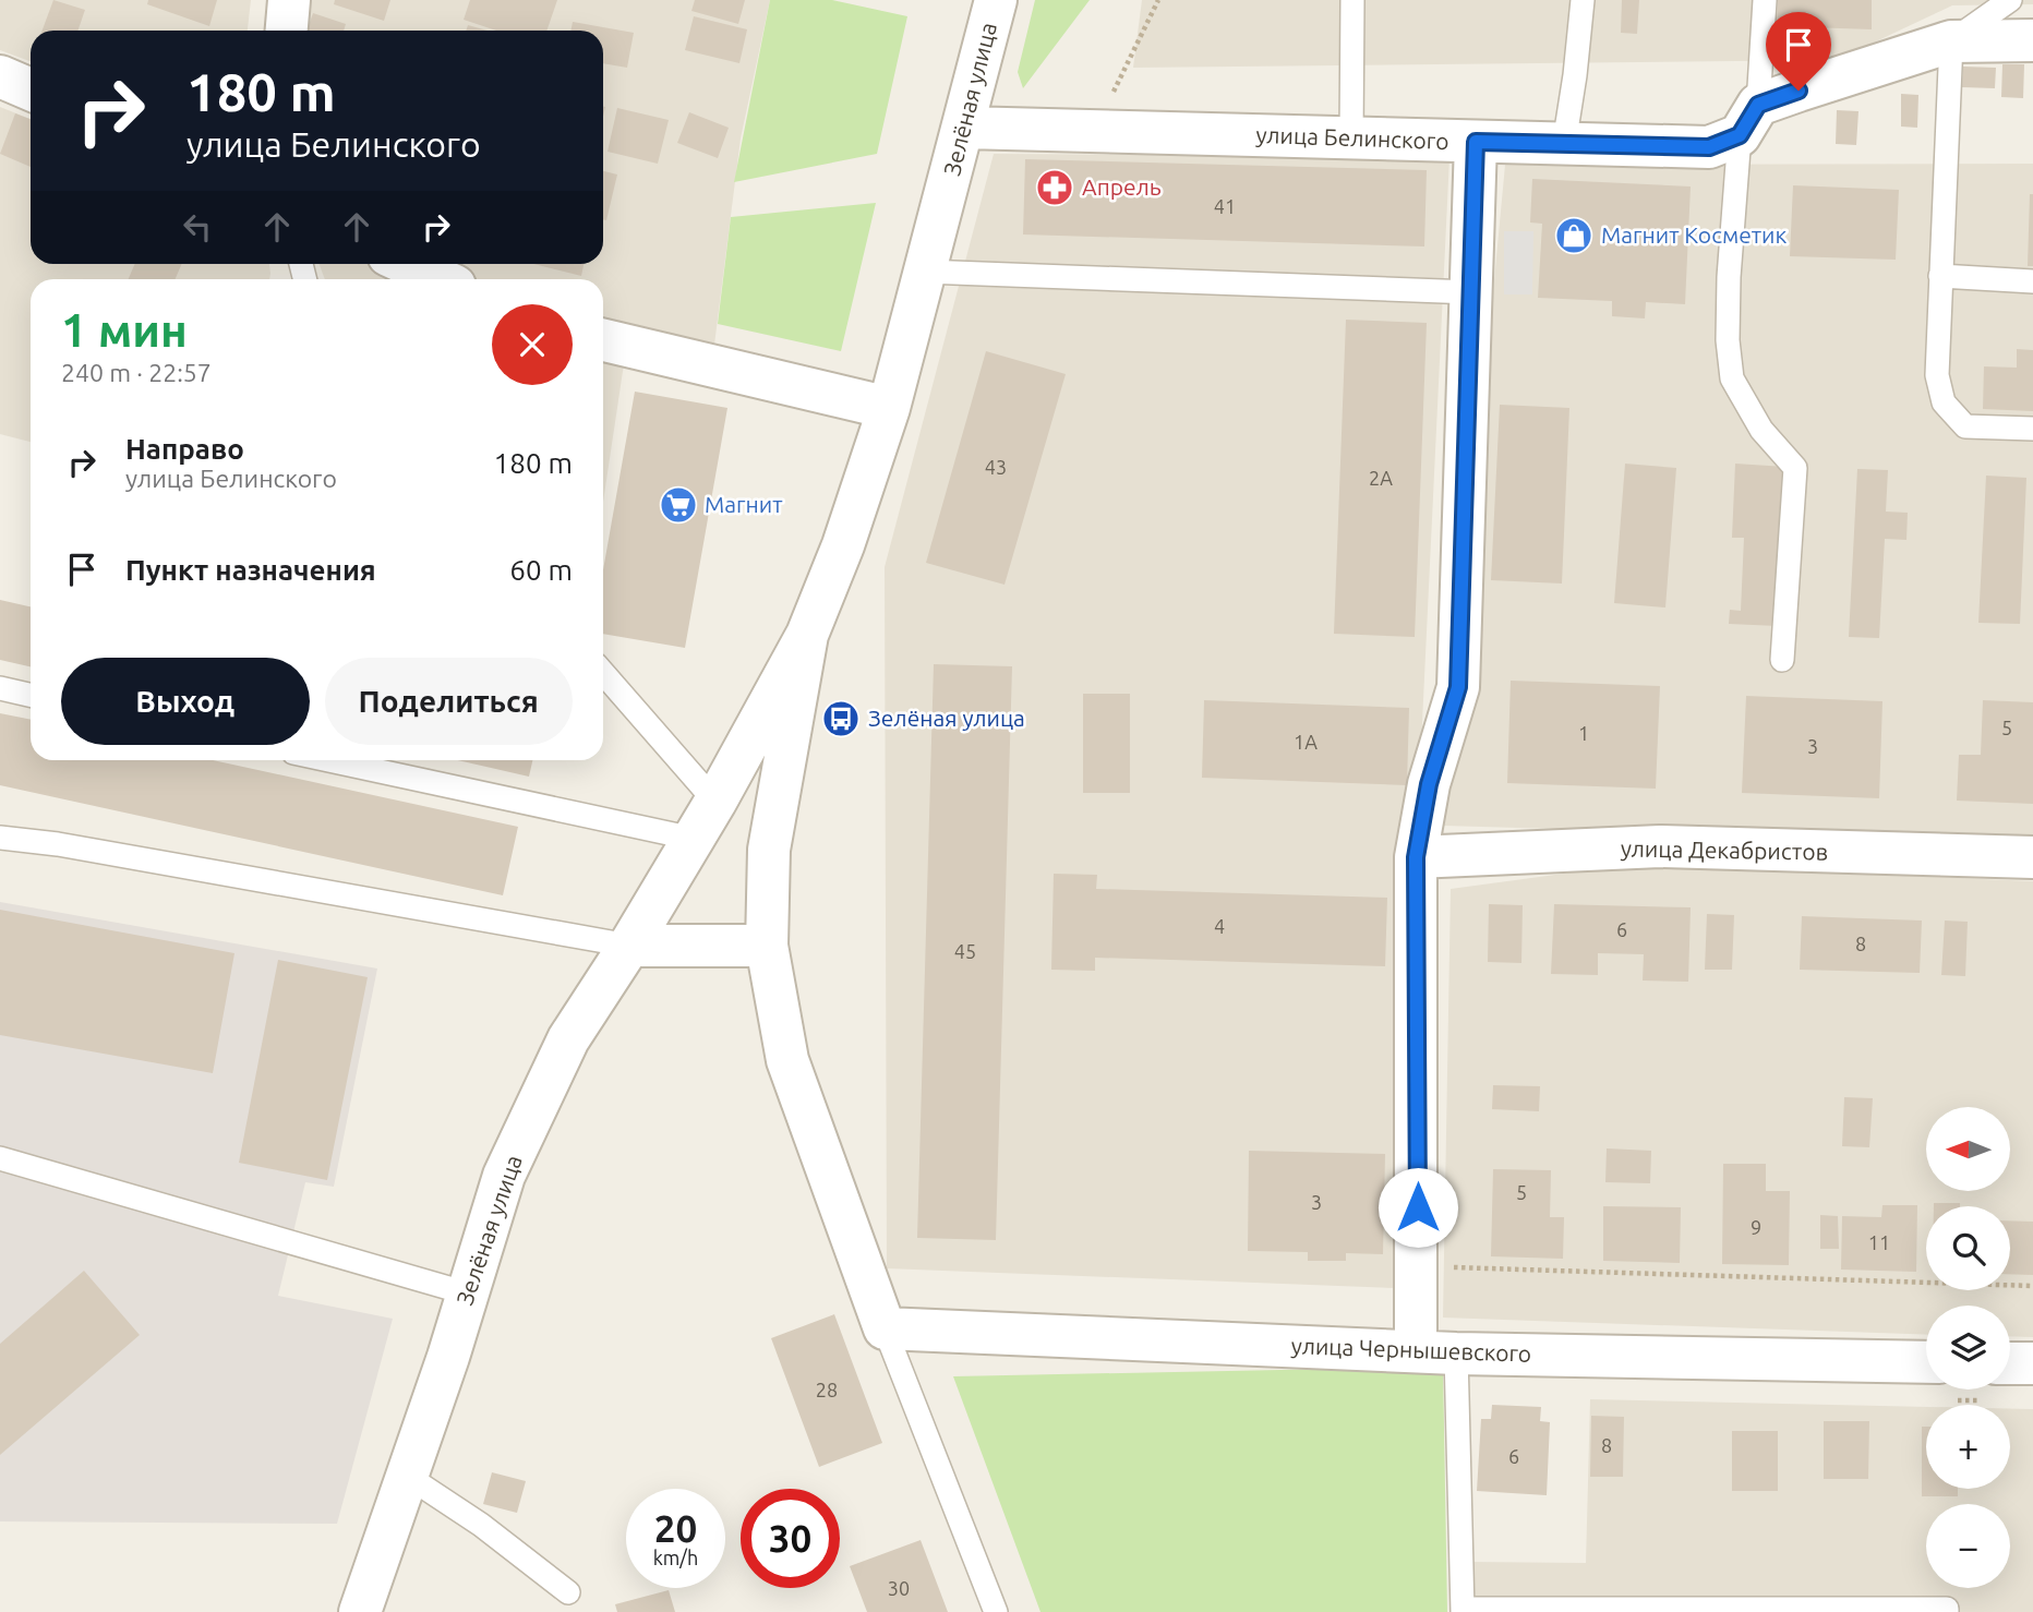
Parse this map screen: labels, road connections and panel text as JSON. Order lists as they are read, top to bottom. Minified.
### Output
{"streets":{"street":["Зелёная улица","улица Белинского","улица Декабристов","улица Чернышевского"]},"crossings":[["Зелёная улица","улица Белинского"],["Зелёная улица","улица Чернышевского"]],"places":{"pharmacy":["Апрель"],"shop":["Магнит Косметик"],"supermarket":["Магнит"],"bus stop":["Зелёная улица"]},"house_numbers":["41","43","2А","5","1","1А","3","4","6","8","45","5","3","9","11","28","8","6","30"],"north":"left","page":{"turn":["180 m","улица Белинского"],"heading":["1 мин","240 m · 22:57"],"list":[{"name":"Направо","note":"улица Белинского","value":"180 m"},{"name":"Пункт назначения","value":"60 m"}],"buttons":["Выход","Поделиться"],"map_buttons":["+","−"],"speed":"20 km/h","limit":"30"}}
